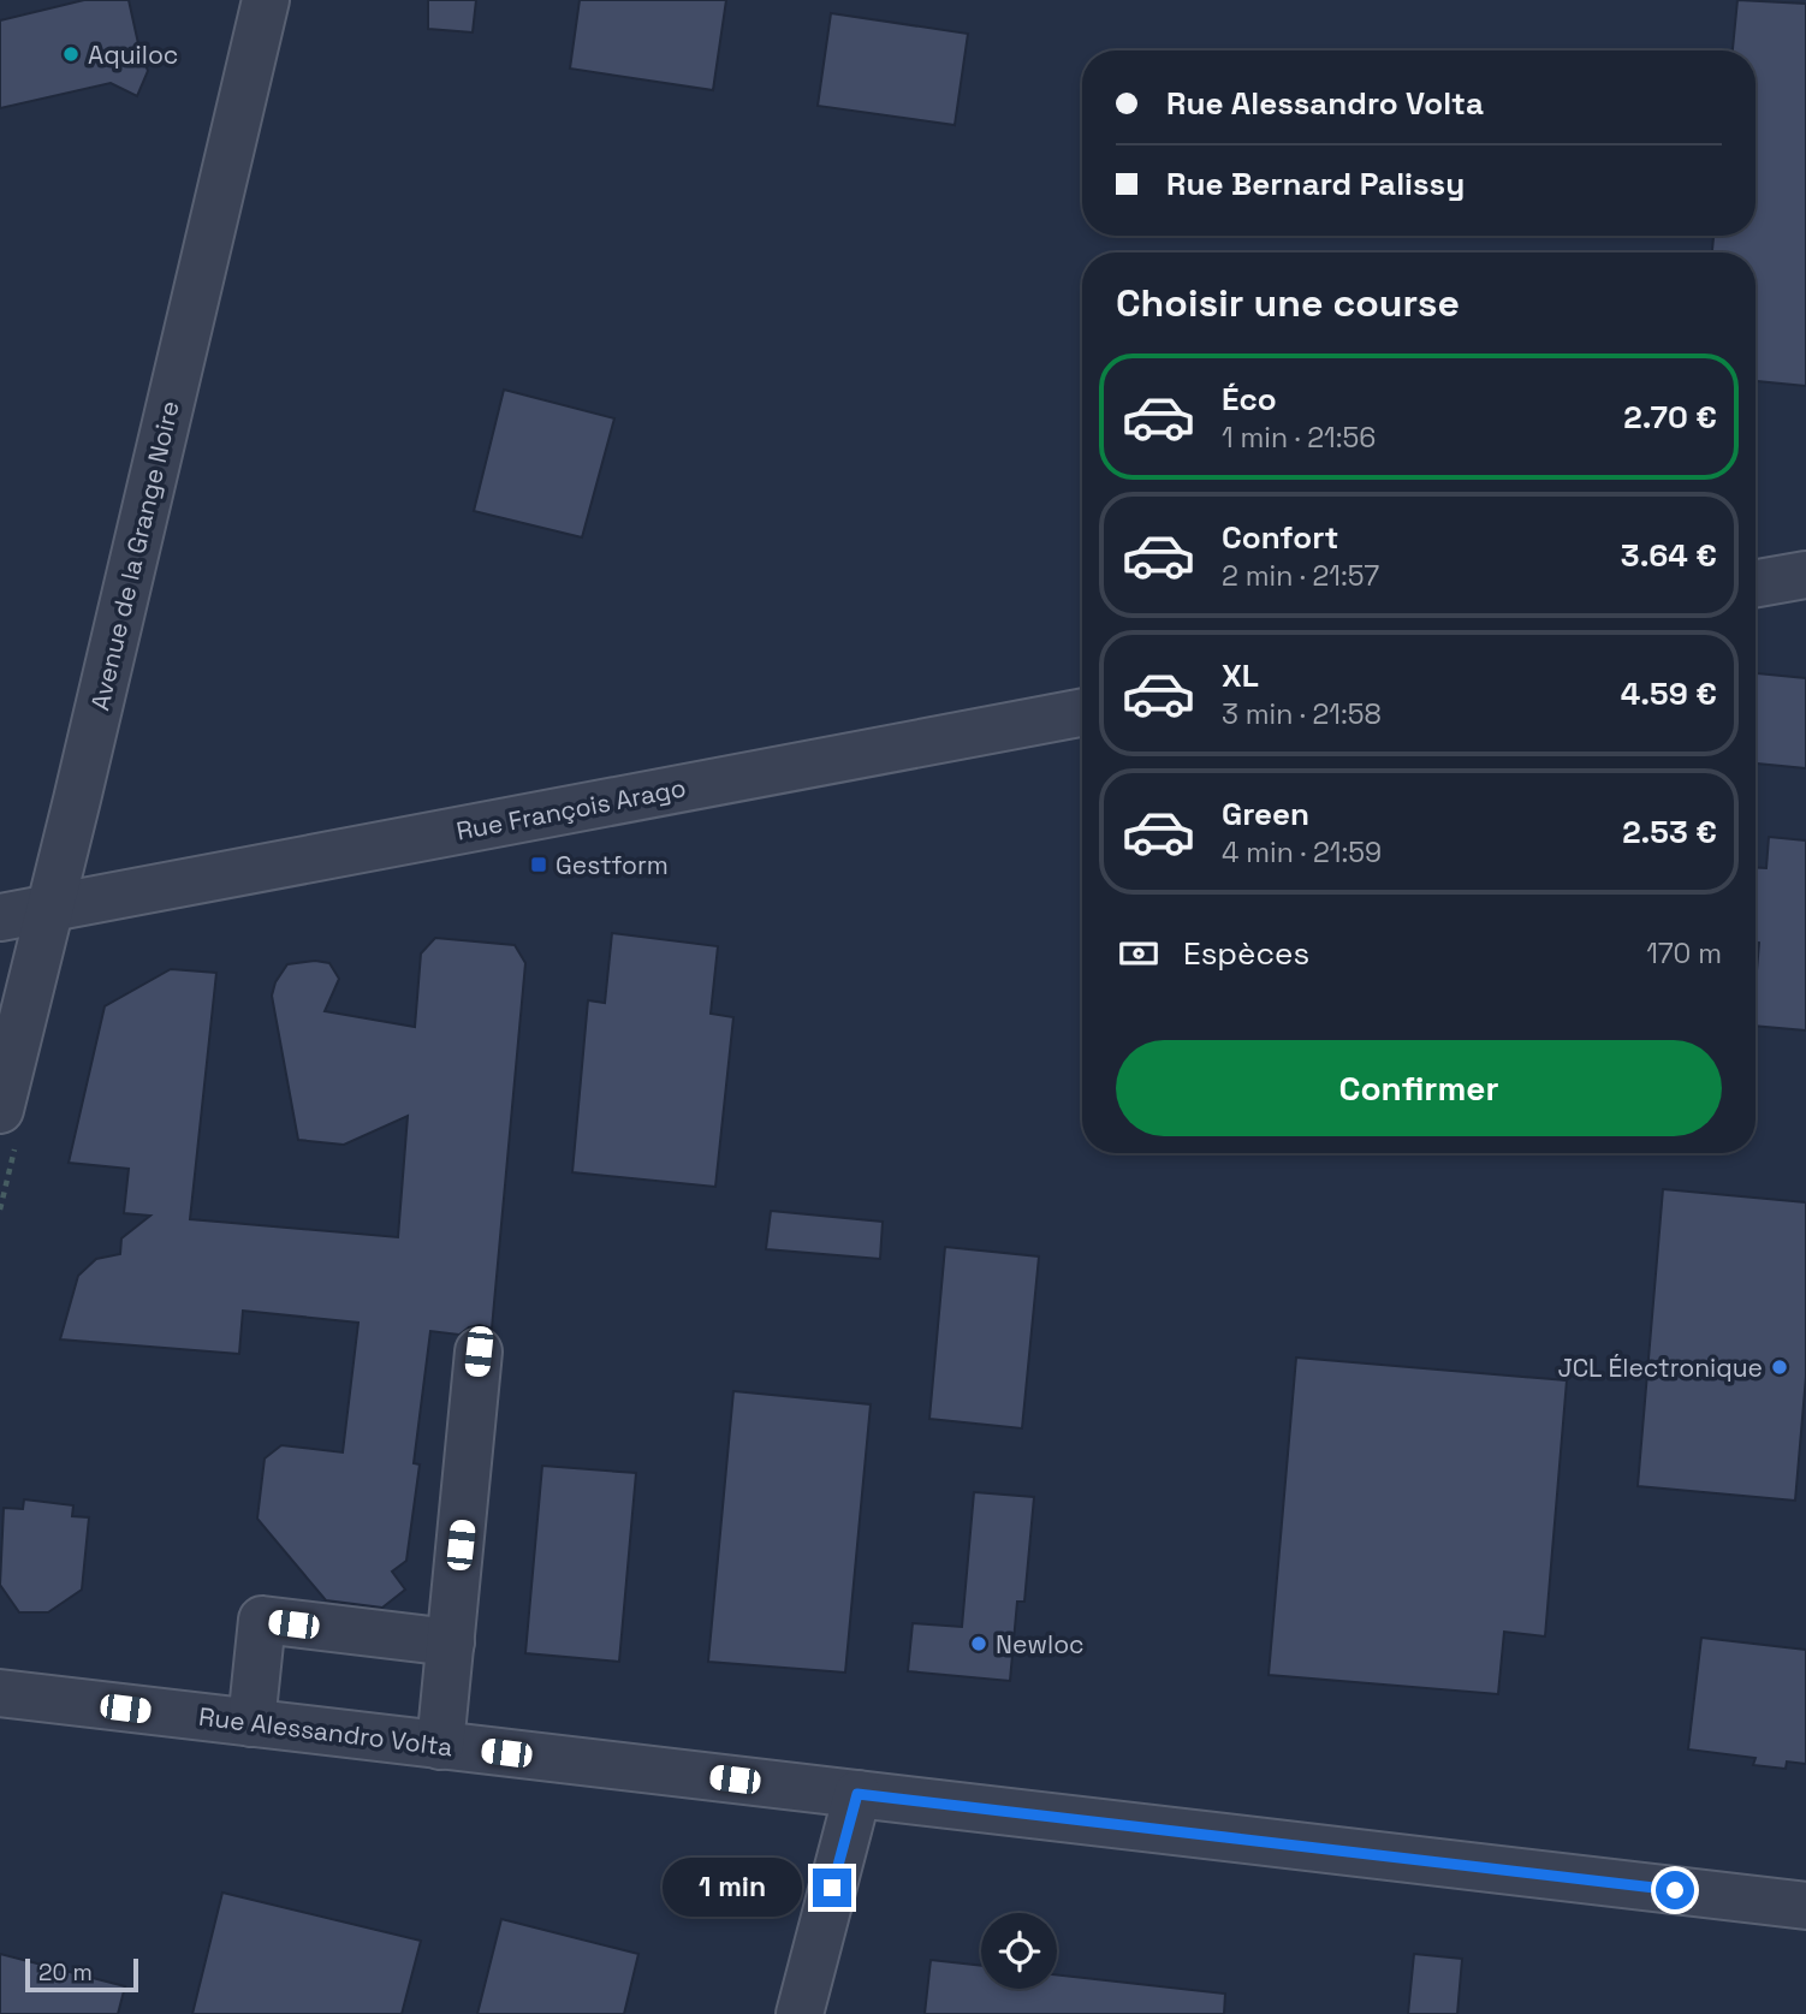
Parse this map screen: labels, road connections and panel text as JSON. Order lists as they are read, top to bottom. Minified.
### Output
{"streets":{"street":["Avenue de la Grange Noire","Rue François Arago","Rue Alessandro Volta"]},"crossings":[["Avenue de la Grange Noire","Rue François Arago"]],"places":{"other":["Aquiloc","JCL Électronique","Newloc"],"transit":["Gestform"]},"scale_bar":"20 m","page":{"banner":["Rue Alessandro Volta","Rue Bernard Palissy"],"heading":"Choisir une course","list":[{"name":"Éco","note":"1 min · 21:56","value":"2.70 €"},{"name":"Confort","note":"2 min · 21:57","value":"3.64 €"},{"name":"XL","note":"3 min · 21:58","value":"4.59 €"},{"name":"Green","note":"4 min · 21:59","value":"2.53 €"}],"pay":["Espèces","170 m"],"buttons":"Confirmer","bubble":"1 min","scale":"20 m"}}
